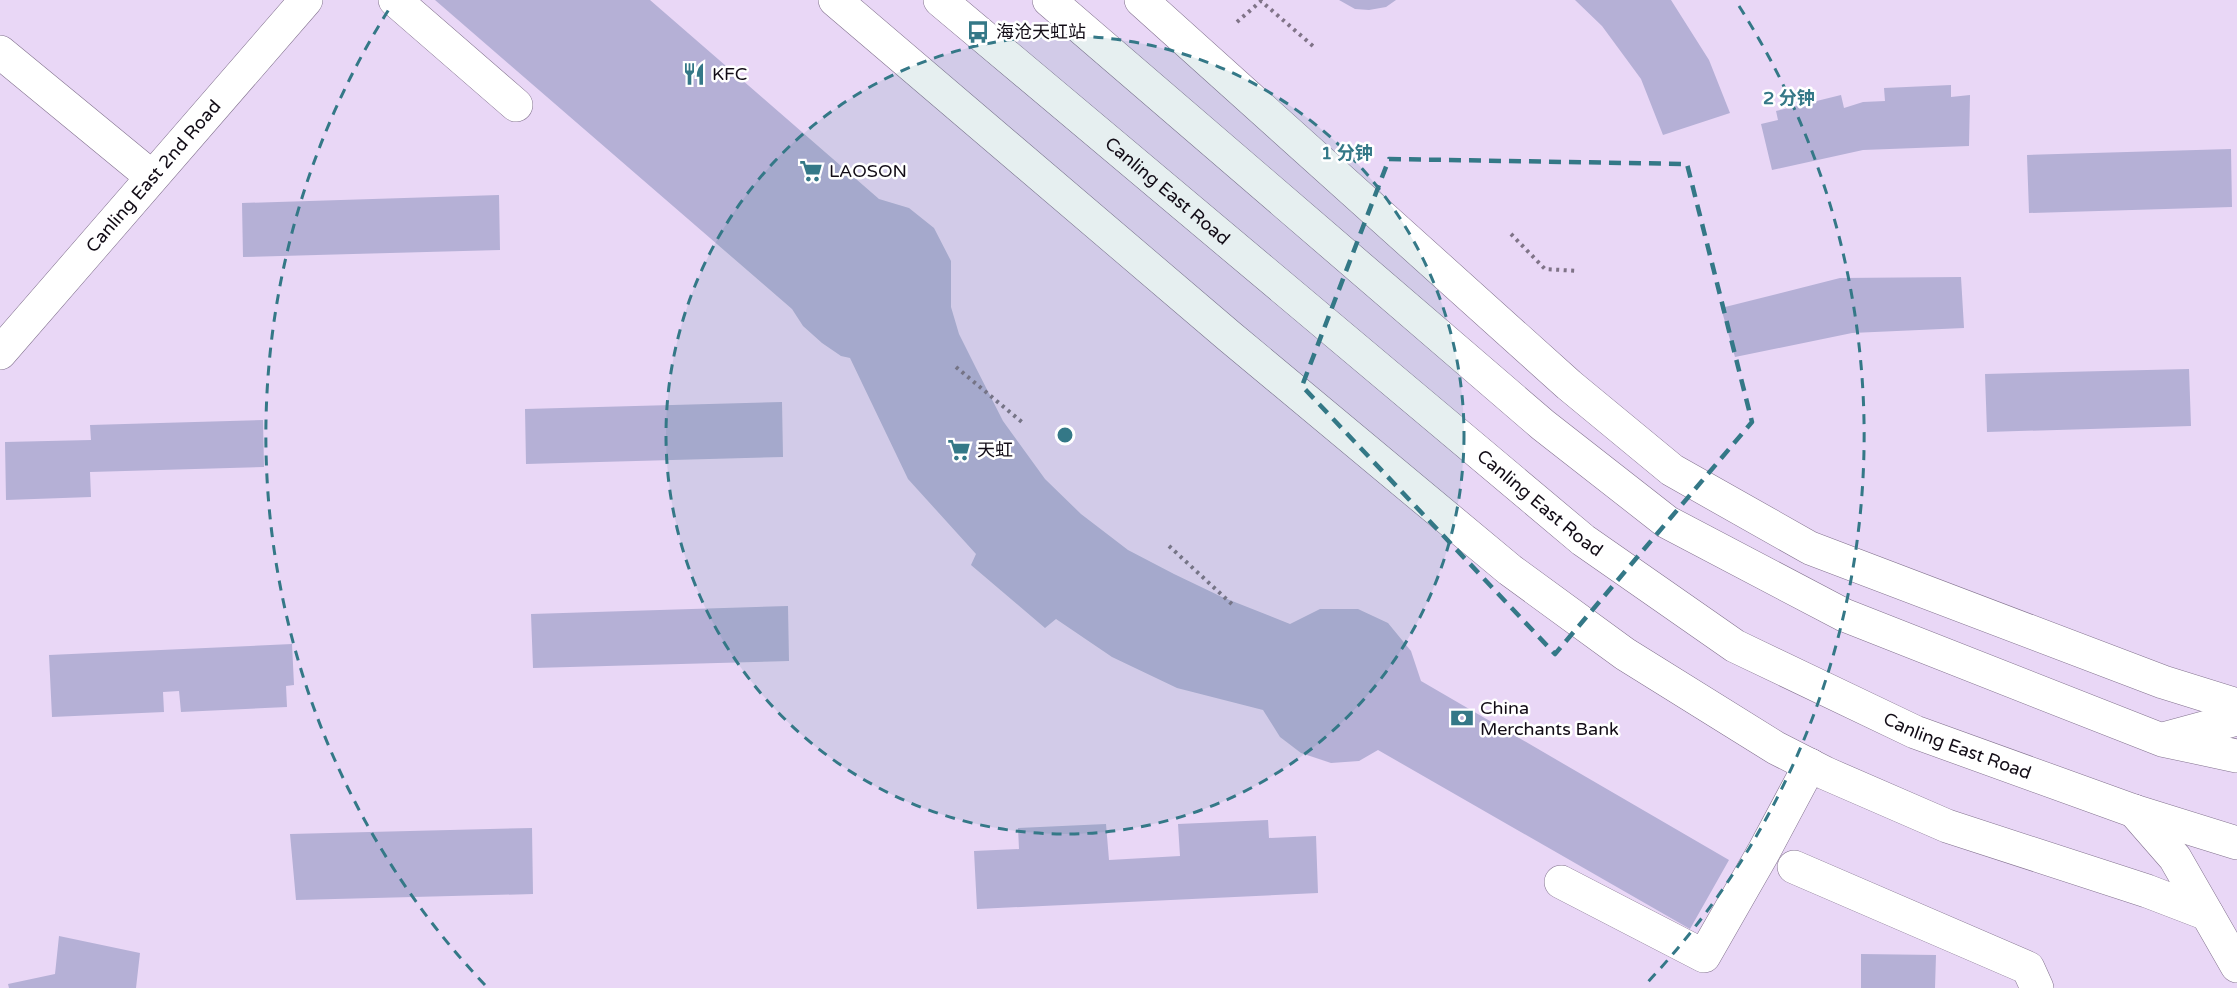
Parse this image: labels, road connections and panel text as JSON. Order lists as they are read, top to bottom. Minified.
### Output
{"streets":{"street":["Canling East 2nd Road","Canling East Road"]},"places":{"bus stop":["海沧天虹站"],"restaurant":["KFC"],"supermarket":["LAOSON","天虹"],"bank":["China Merchants Bank"]},"rings":["2 分钟","1 分钟"]}
